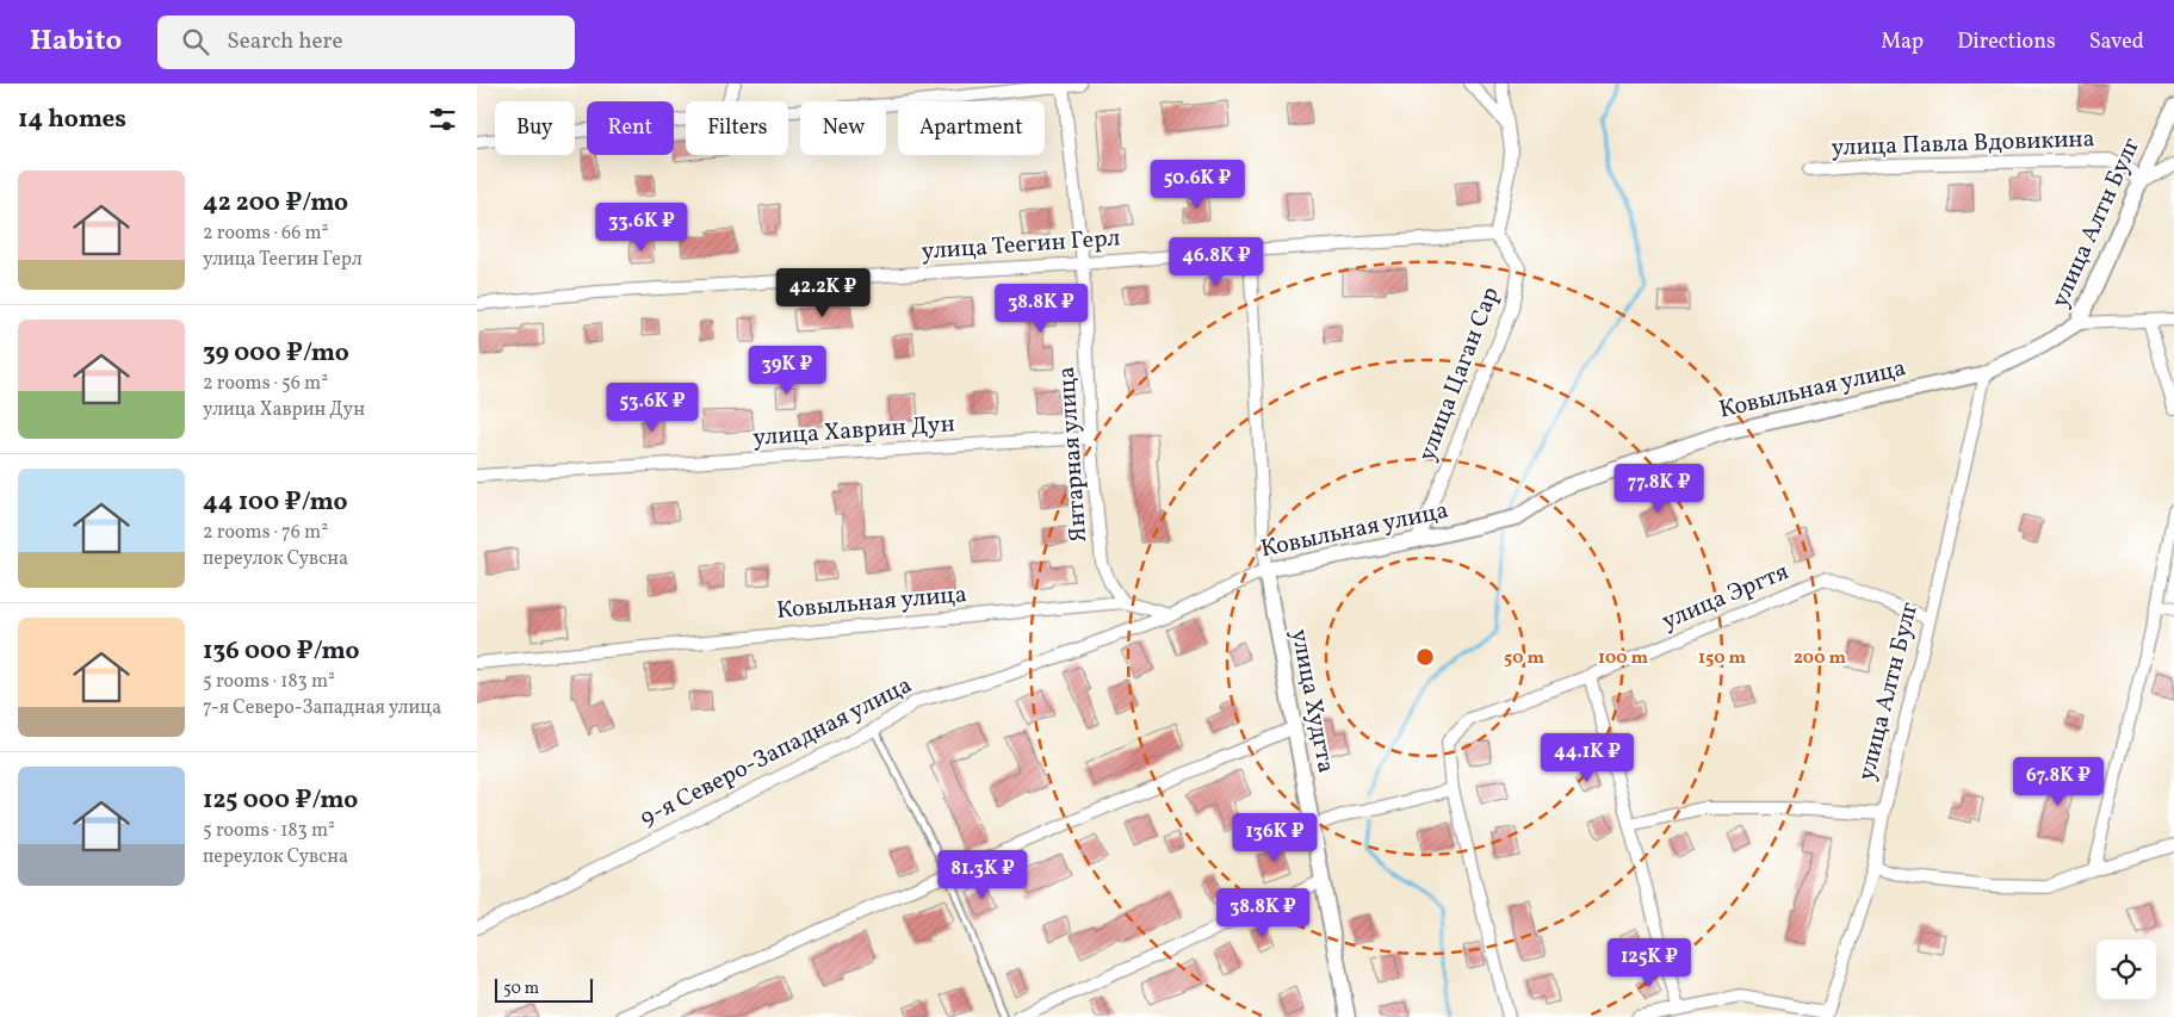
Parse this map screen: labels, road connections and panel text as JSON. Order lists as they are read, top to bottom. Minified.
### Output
{"streets":{"street":["улица Павла Вдовикина","улица Алтн Булг","улица Теегин Герл","улица Цаган Сар","Ковыльная улица","улица Хаврин Дун","Янтарная улица","улица Эргтя","улица Худгта","9-я Северо-Западная улица"]},"crossings":[["улица Павла Вдовикина","улица Алтн Булг"],["улица Алтн Булг","Ковыльная улица"],["улица Алтн Булг","улица Эргтя"],["улица Теегин Герл","улица Цаган Сар"],["улица Теегин Герл","Янтарная улица"],["улица Цаган Сар","Ковыльная улица"],["Ковыльная улица","Янтарная улица"],["Ковыльная улица","улица Худгта"],["Ковыльная улица","9-я Северо-Западная улица"],["улица Хаврин Дун","Янтарная улица"]],"scale_bar":"50 m","page":{"header":"Habito","search":"Search here","nav":["Map","Directions","Saved"],"heading":"14 homes","chip":["Buy","Rent","Filters","New","Apartment"],"list":[{"name":"42 200 ₽/mo","note":"2 rooms · 66 m² · улица Теегин Герл"},{"name":"39 000 ₽/mo","note":"2 rooms · 56 m² · улица Хаврин Дун"},{"name":"44 100 ₽/mo","note":"2 rooms · 76 m² · переулок Сувсна"},{"name":"136 000 ₽/mo","note":"5 rooms · 183 m² · 7-я Северо-Западная улица"},{"name":"125 000 ₽/mo","note":"5 rooms · 183 m² · переулок Сувсна"}],"price":["50.6K ₽","33.6K ₽","46.8K ₽","42.2K ₽","38.8K ₽","39K ₽","53.6K ₽","77.8K ₽","44.1K ₽","67.8K ₽","136K ₽","81.3K ₽","38.8K ₽","125K ₽"],"scale":"50 m"},"rings":["50 m","100 m","150 m","200 m"]}
